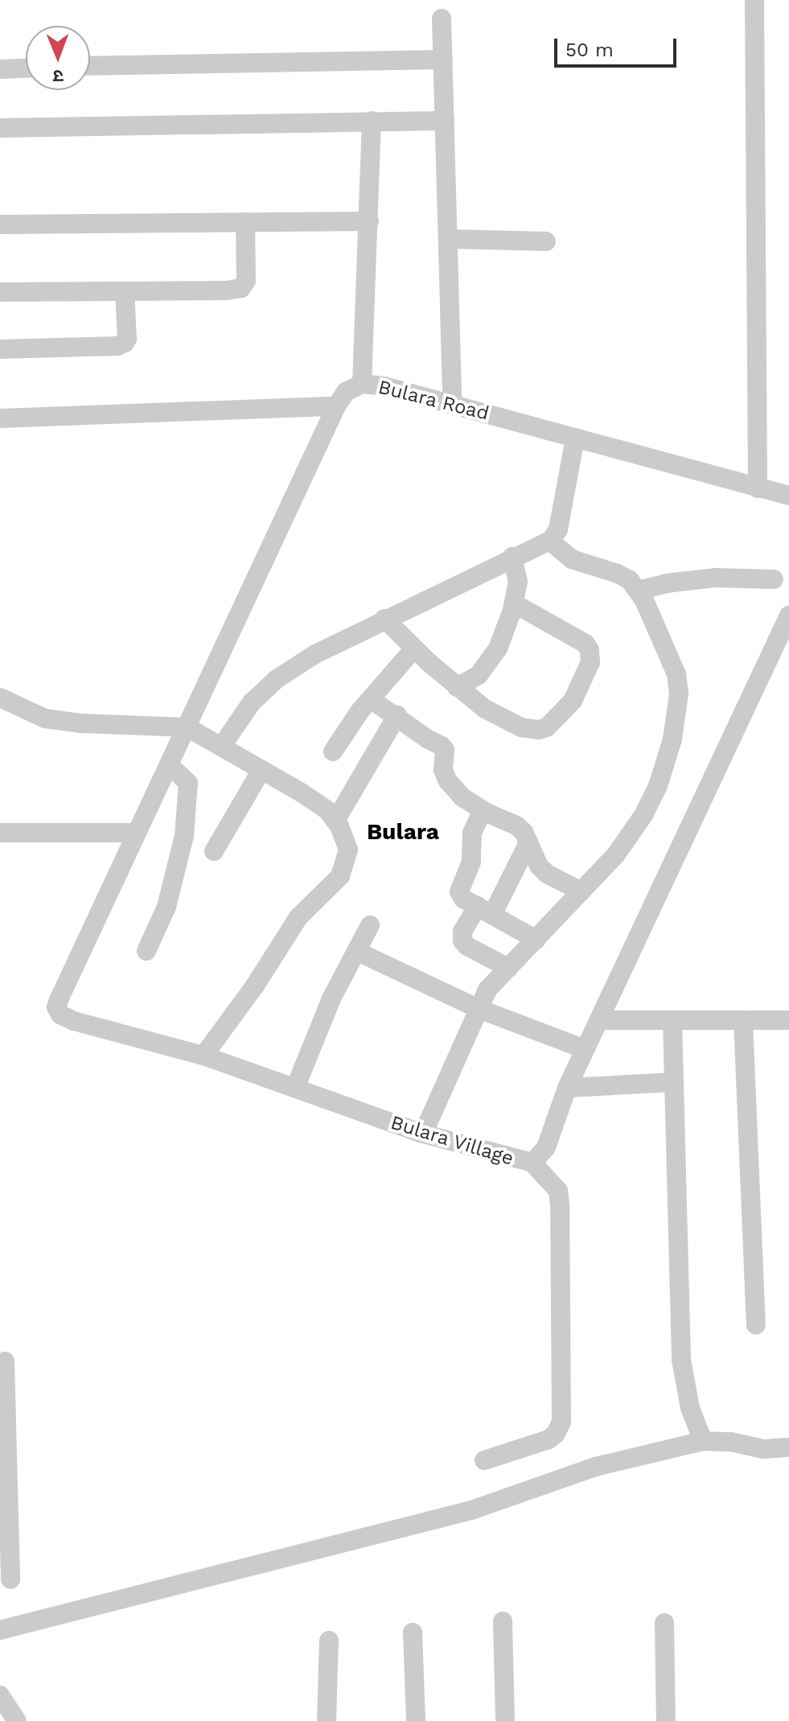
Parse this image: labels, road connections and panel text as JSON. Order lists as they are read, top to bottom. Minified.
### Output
{"streets":{"street":["Bulara Road","Bulara Village"]},"districts":["Bulara"],"scale_bar":"50 m","north":"bottom"}
